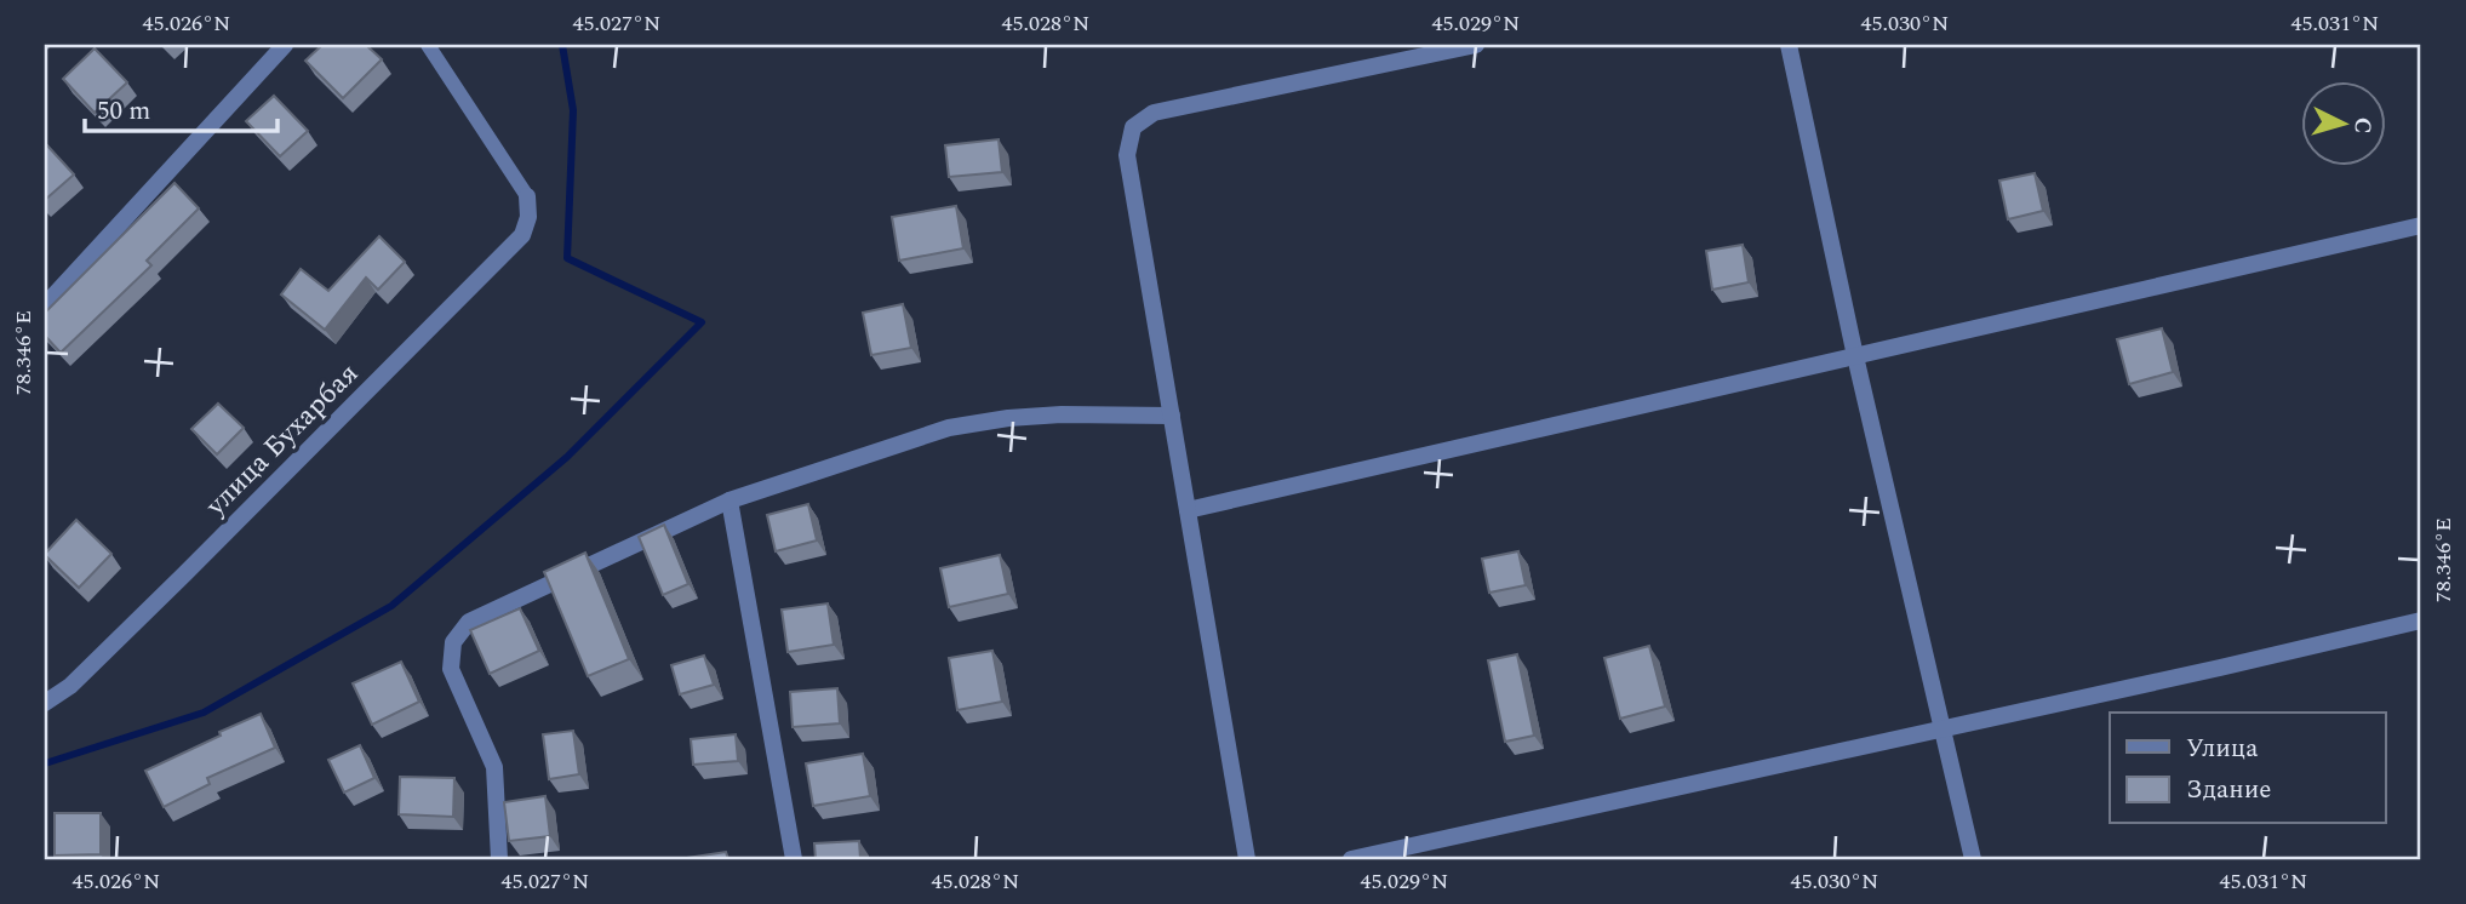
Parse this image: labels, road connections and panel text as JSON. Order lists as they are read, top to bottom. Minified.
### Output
{"streets":{"street":["улица Бухарбая"]},"legend":["Улица","Здание"],"scale_bar":"50 m","north":"right","coordinates":["45.026°N","45.027°N","45.028°N","45.029°N","45.030°N","45.031°N","78.346°E"]}
